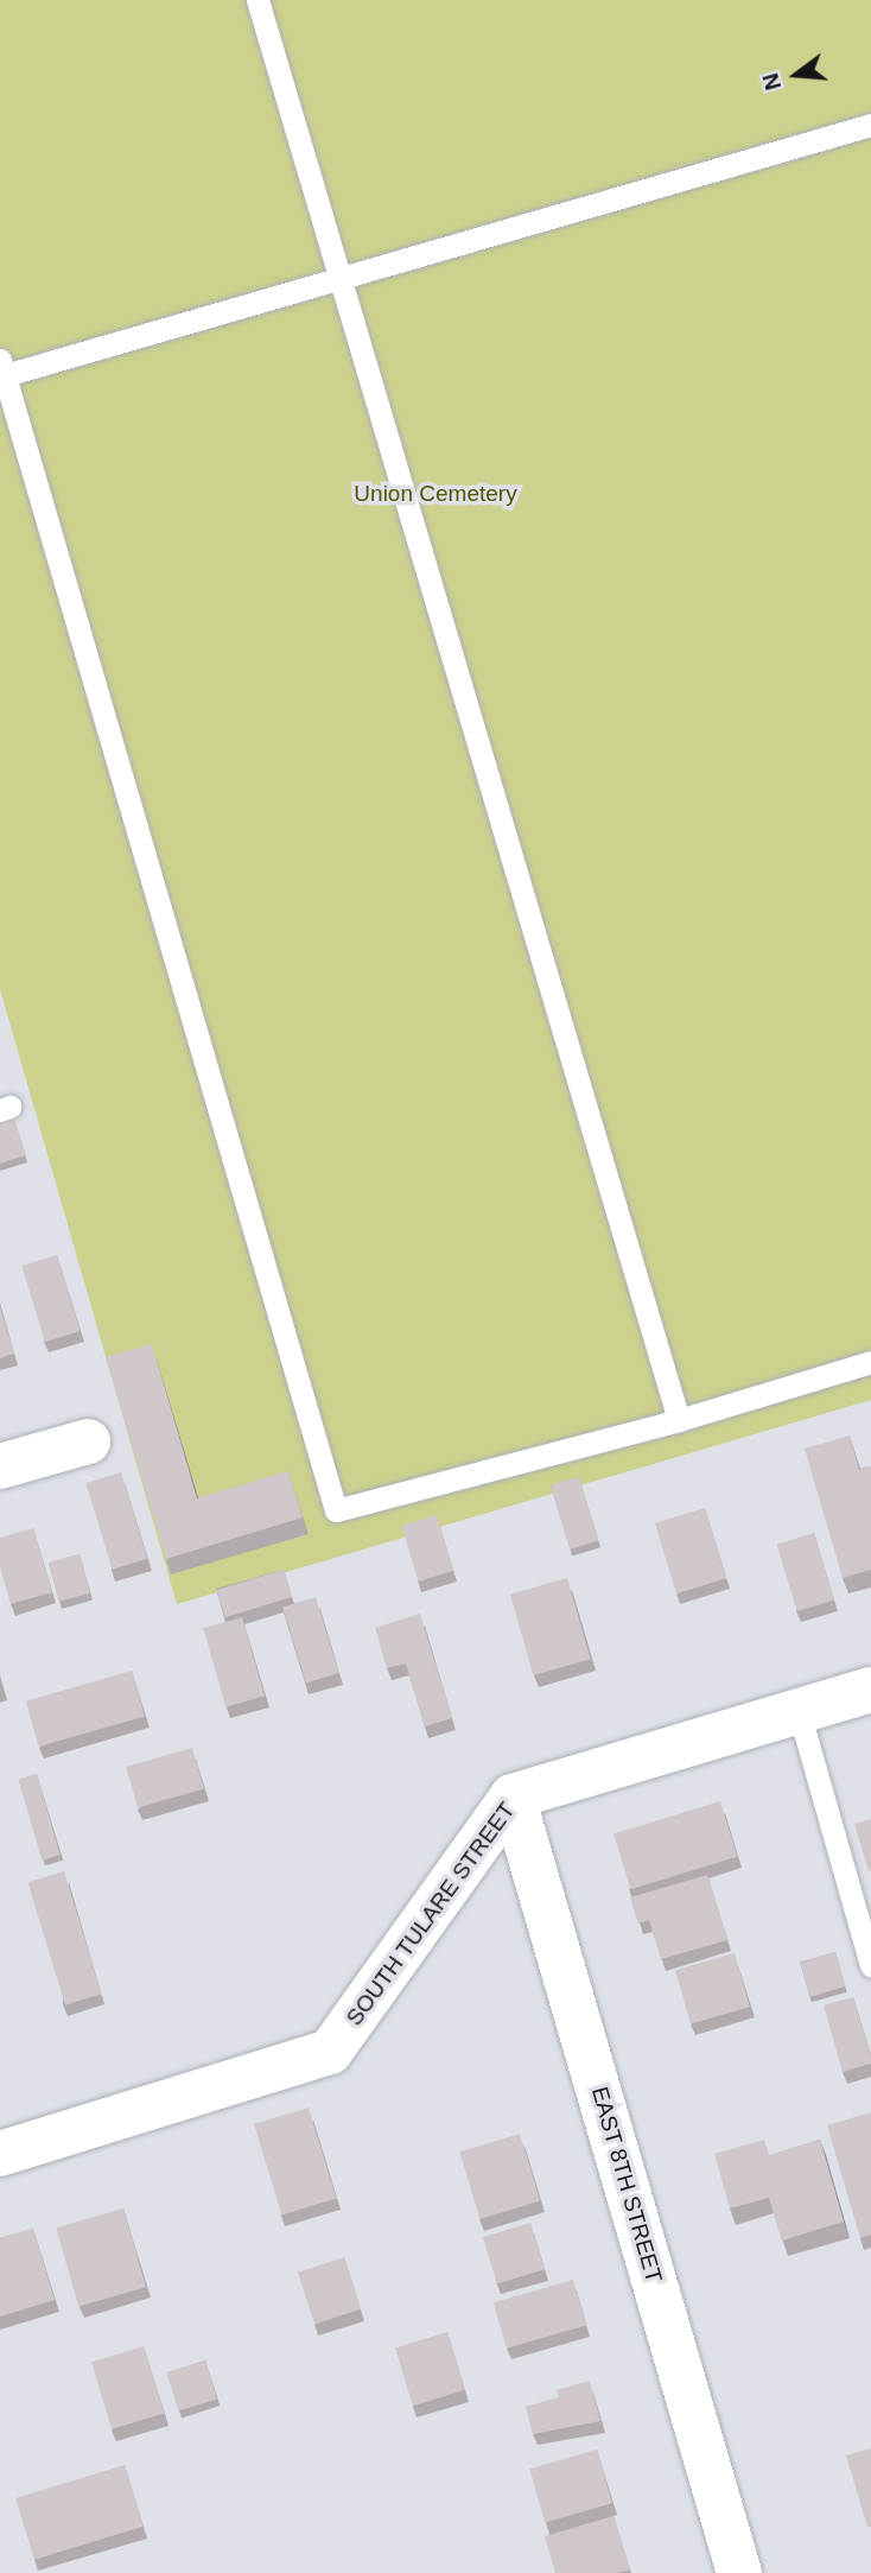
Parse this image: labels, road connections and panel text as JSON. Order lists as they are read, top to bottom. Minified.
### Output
{"streets":{"street":["SOUTH TULARE STREET","EAST 8TH STREET"]},"crossings":[["SOUTH TULARE STREET","EAST 8TH STREET"]],"parks":["Union Cemetery"],"north":"left"}
